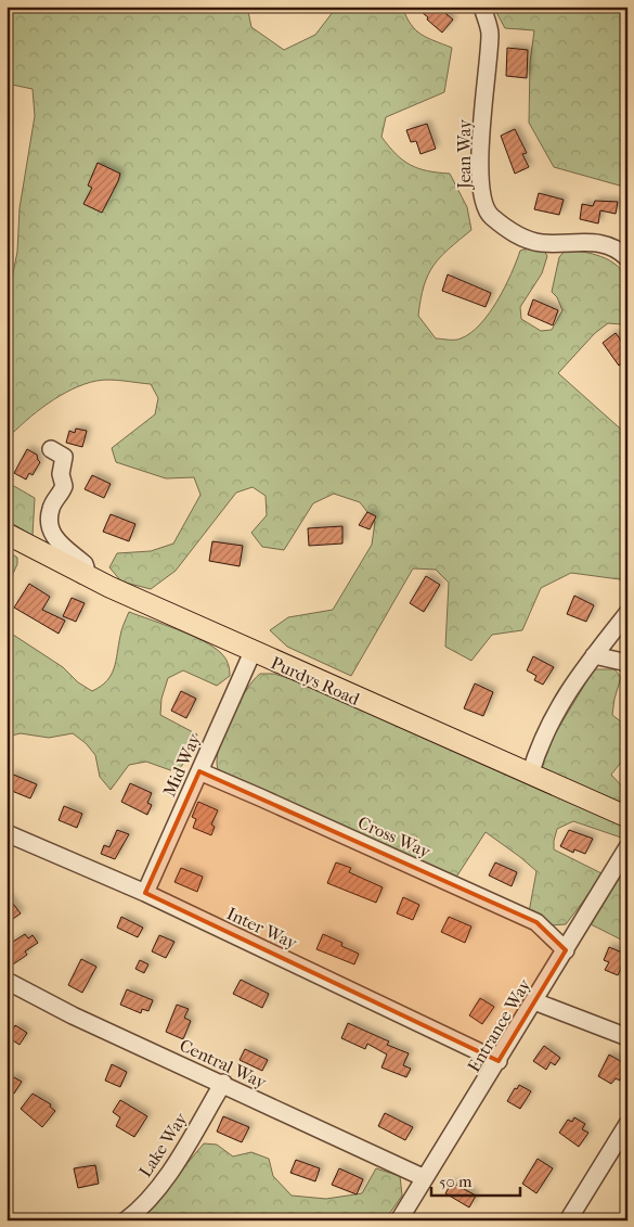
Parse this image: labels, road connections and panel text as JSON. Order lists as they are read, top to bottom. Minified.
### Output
{"streets":{"main road":["Purdys Road"],"street":["Jean Way","Mid Way","Cross Way","Inter Way","Entrance Way","Central Way","Lake Way"]},"crossings":[["Purdys Road","Mid Way"],["Mid Way","Cross Way"],["Mid Way","Inter Way"],["Cross Way","Entrance Way"],["Inter Way","Entrance Way"],["Entrance Way","Central Way"],["Central Way","Lake Way"]],"scale_bar":"50 m"}
